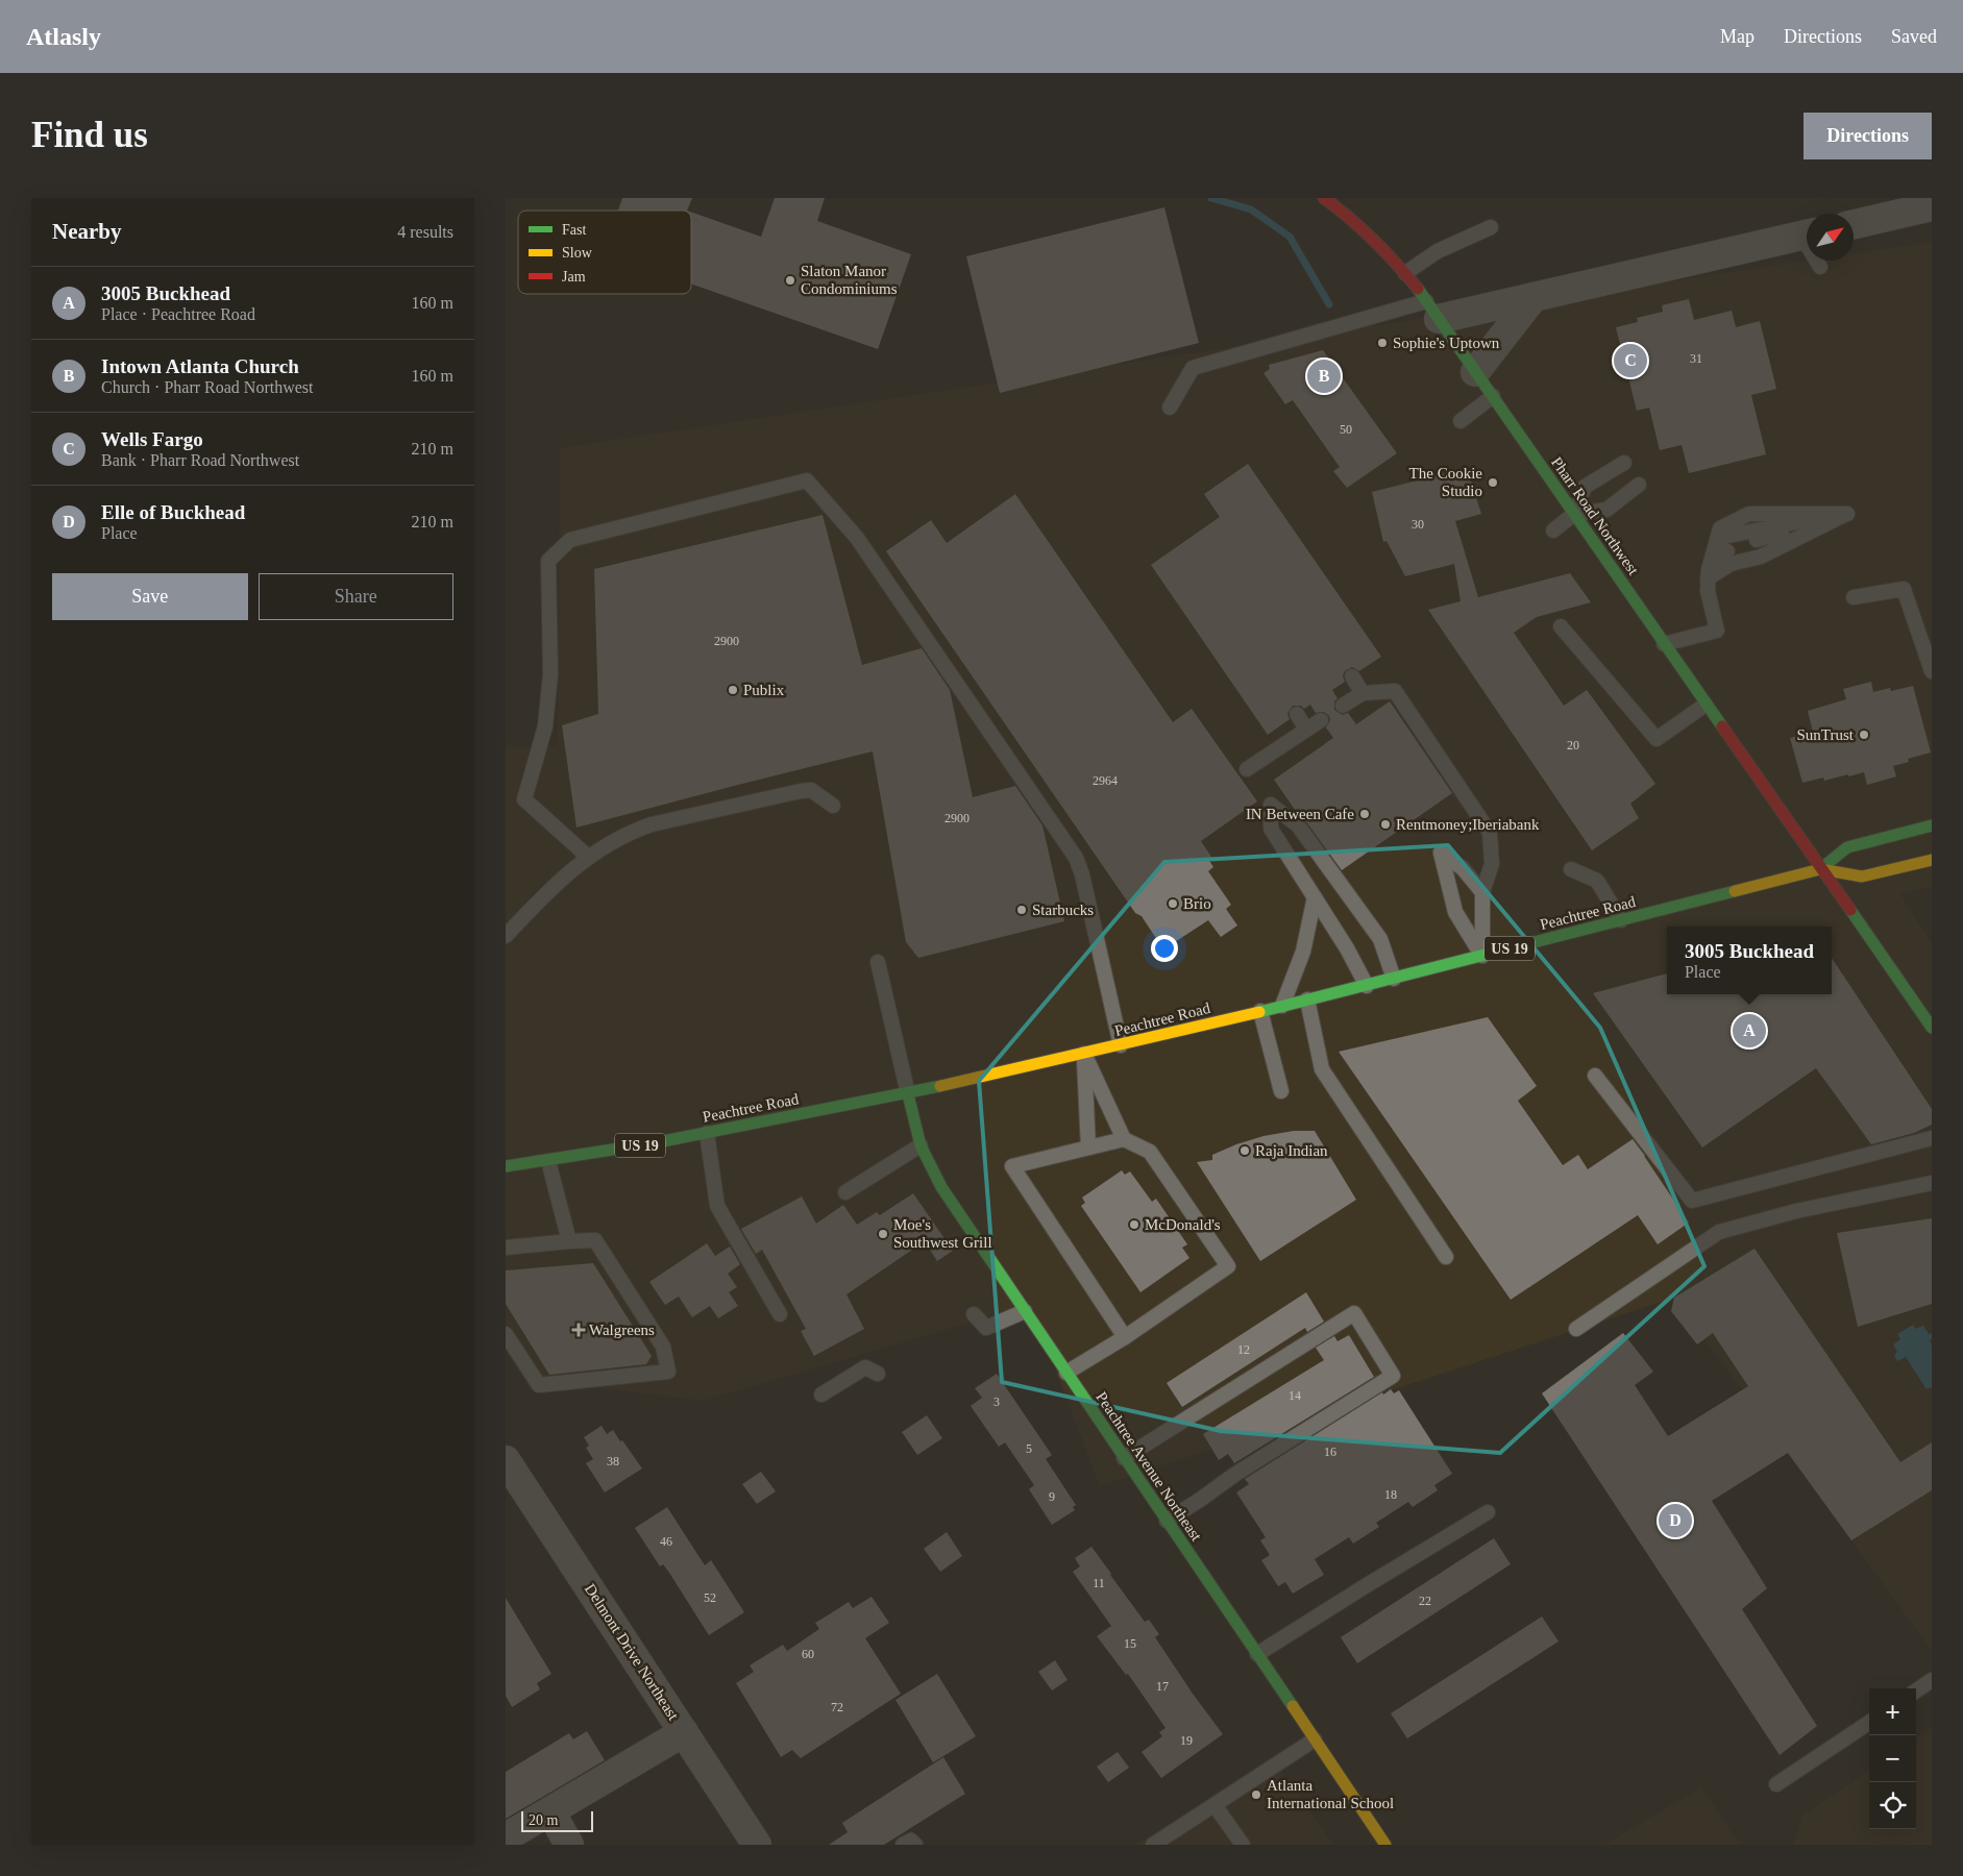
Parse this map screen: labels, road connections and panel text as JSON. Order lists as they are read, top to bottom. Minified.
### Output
{"streets":{"main road":["Pharr Road Northwest","Peachtree Road","US 19","Peachtree Avenue Northeast"],"street":["Delmont Drive Northeast"]},"crossings":[["Pharr Road Northwest","Peachtree Road"],["Pharr Road Northwest","US 19"],["Peachtree Road","US 19"],["Peachtree Road","Peachtree Avenue Northeast"]],"places":{"other":["Slaton Manor Condominiums","Sophie's Uptown","The Cookie Studio","Publix","SunTrust","IN Between Cafe","Rentmoney;Iberiabank","Brio","Starbucks","Raja Indian","McDonald's","Moe's Southwest Grill","Atlanta International School"],"health":["Walgreens"]},"house_numbers":["31","50","30","2900","20","2964","2900","12","14","3","5","16","38","18","9","46","11","52","22","15","60","17","72","19"],"legend":["Fast","Slow","Jam"],"scale_bar":"20 m","north":"top right","page":{"header":"Atlasly","nav":["Map","Directions","Saved"],"buttons":["Directions",["Save","Share"]],"title":"Find us","heading":["Nearby","4 results"],"list":[{"mark":"A","name":"3005 Buckhead","note":"Place · Peachtree Road","value":"160 m"},{"mark":"B","name":"Intown Atlanta Church","note":"Church · Pharr Road Northwest","value":"160 m"},{"mark":"C","name":"Wells Fargo","note":"Bank · Pharr Road Northwest","value":"210 m"},{"mark":"D","name":"Elle of Buckhead","note":"Place","value":"210 m"}],"pins":["C","B","A","D"],"popup":["3005 Buckhead","Place"],"map_buttons":["+","−"],"scale":"20 m"}}
